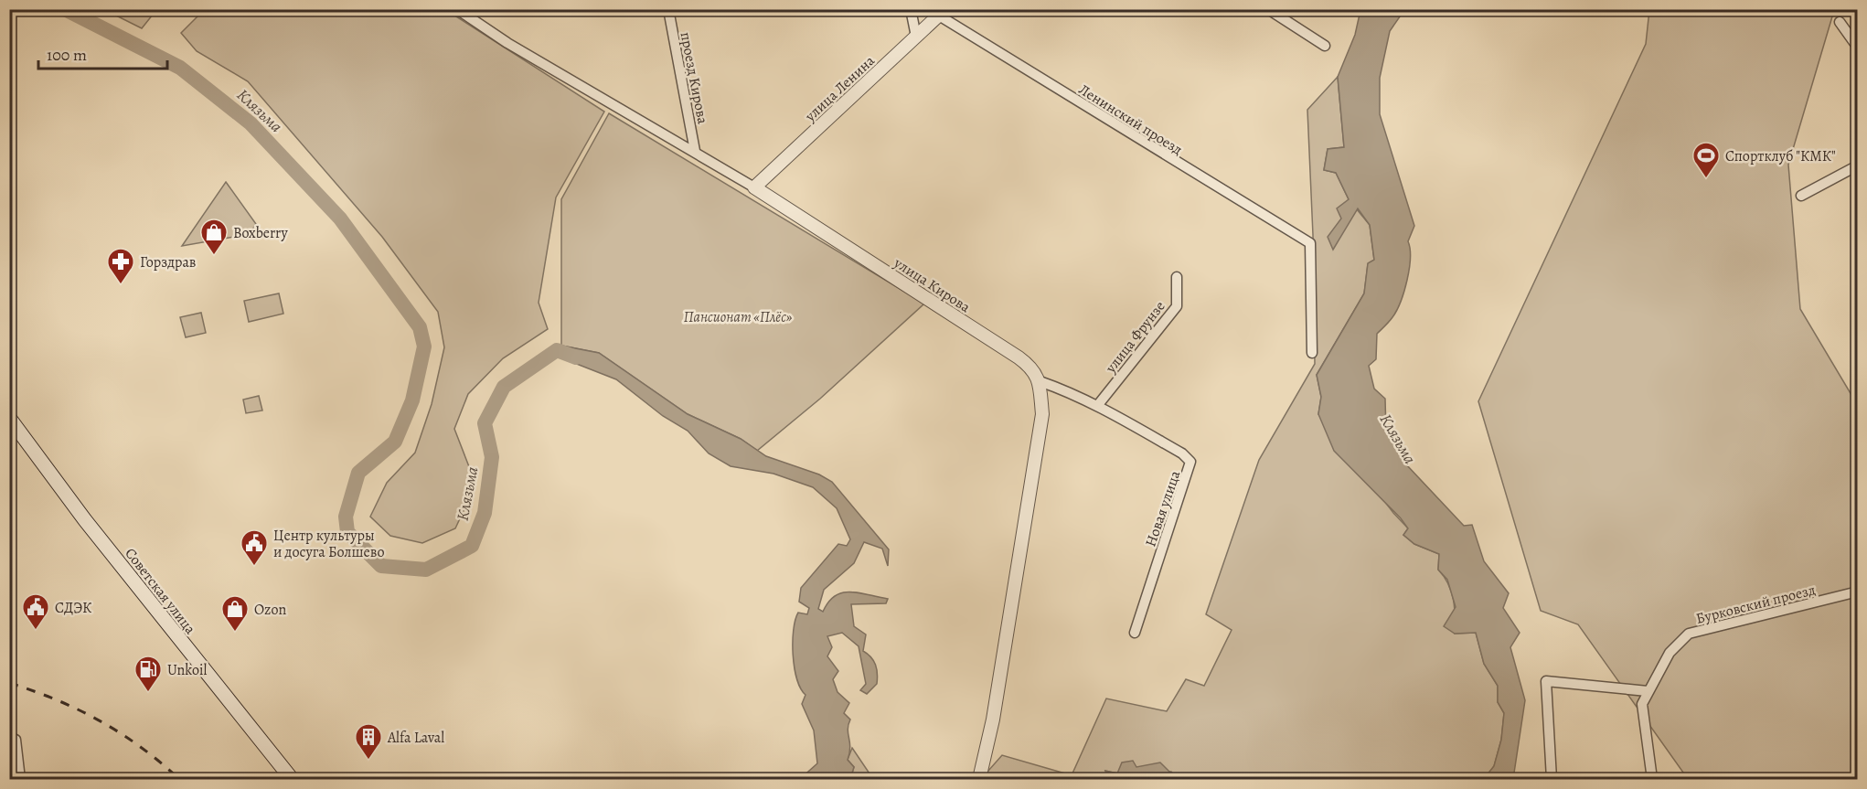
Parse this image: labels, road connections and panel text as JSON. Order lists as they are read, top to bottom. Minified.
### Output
{"streets":{"main road":["Советская улица"],"street":["проезд Кирова","улица Ленина","Ленинский проезд","улица Кирова","улица Фрунзе","Новая улица","Бурковский проезд"]},"crossings":[["проезд Кирова","улица Кирова"],["улица Ленина","Ленинский проезд"],["улица Ленина","улица Кирова"],["улица Кирова","Новая улица"],["улица Фрунзе","Новая улица"]],"water":["Клязьма"],"parks":["Пансионат «Плёс»"],"places":{"sports":["Спортклуб \"КМК\""],"shop":["Boxberry","Ozon"],"pharmacy":["Горздрав"],"public building":["Центр культуры и досуга Болшево","СДЭК"],"fuel station":["Unkoil"],"building":["Alfa Laval"]},"scale_bar":"100 m"}
